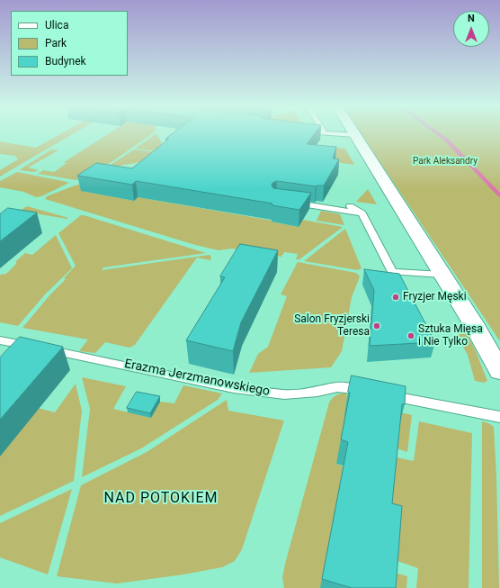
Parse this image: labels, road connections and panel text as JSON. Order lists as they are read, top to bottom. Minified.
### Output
{"streets":{"lane":["Erazma Jerzmanowskiego"]},"districts":["NAD POTOKIEM"],"parks":["Park Aleksandry"],"places":["Fryzjer Męski","Salon Fryzjerski Teresa","Sztuka Mięsa i Nie Tylko"],"legend":["Ulica","Park","Budynek"],"north":"top"}
